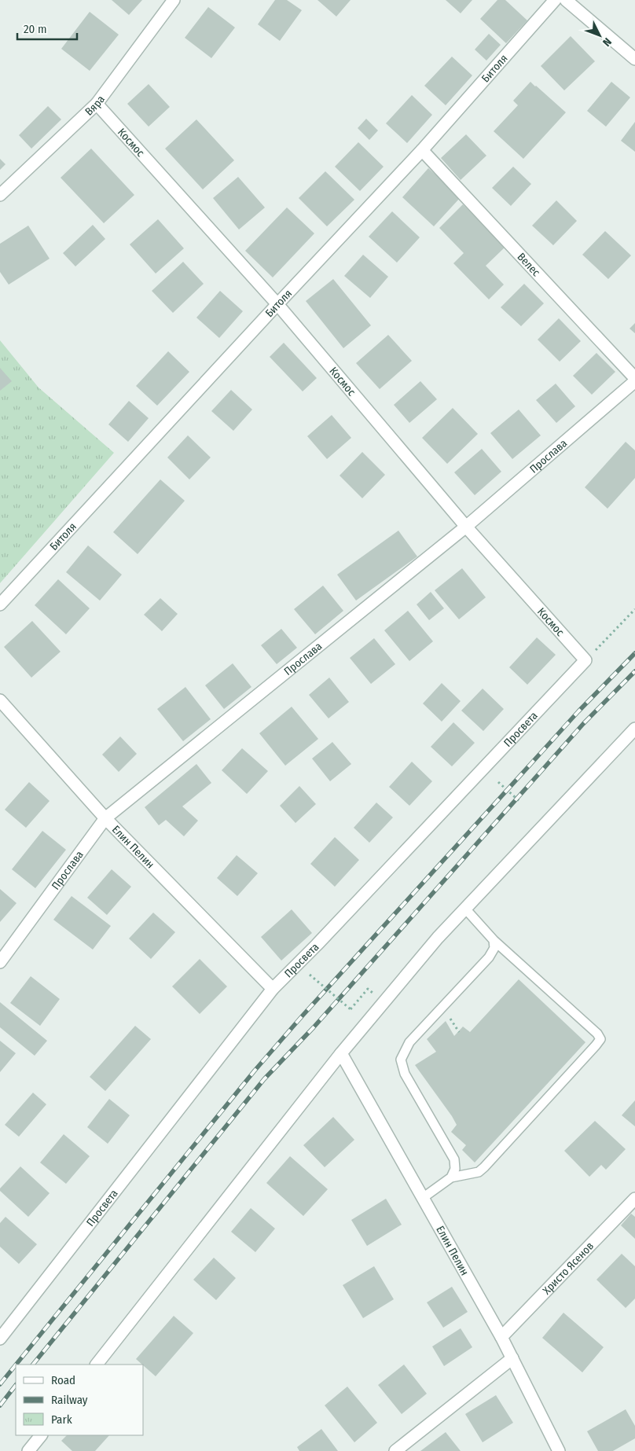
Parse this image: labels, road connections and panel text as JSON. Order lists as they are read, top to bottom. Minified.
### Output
{"streets":{"street":["Битоля","Вяра","Космос","Велес","Прослава","Просвета","Елин Пелин","Христо Ясенов"]},"crossings":[["Битоля","Космос"],["Битоля","Велес"],["Вяра","Космос"],["Космос","Прослава"],["Космос","Просвета"],["Прослава","Елин Пелин"],["Просвета","Елин Пелин"],["Елин Пелин","Христо Ясенов"]],"legend":["Road","Railway","Park"],"scale_bar":"20 m","north":"bottom right"}
